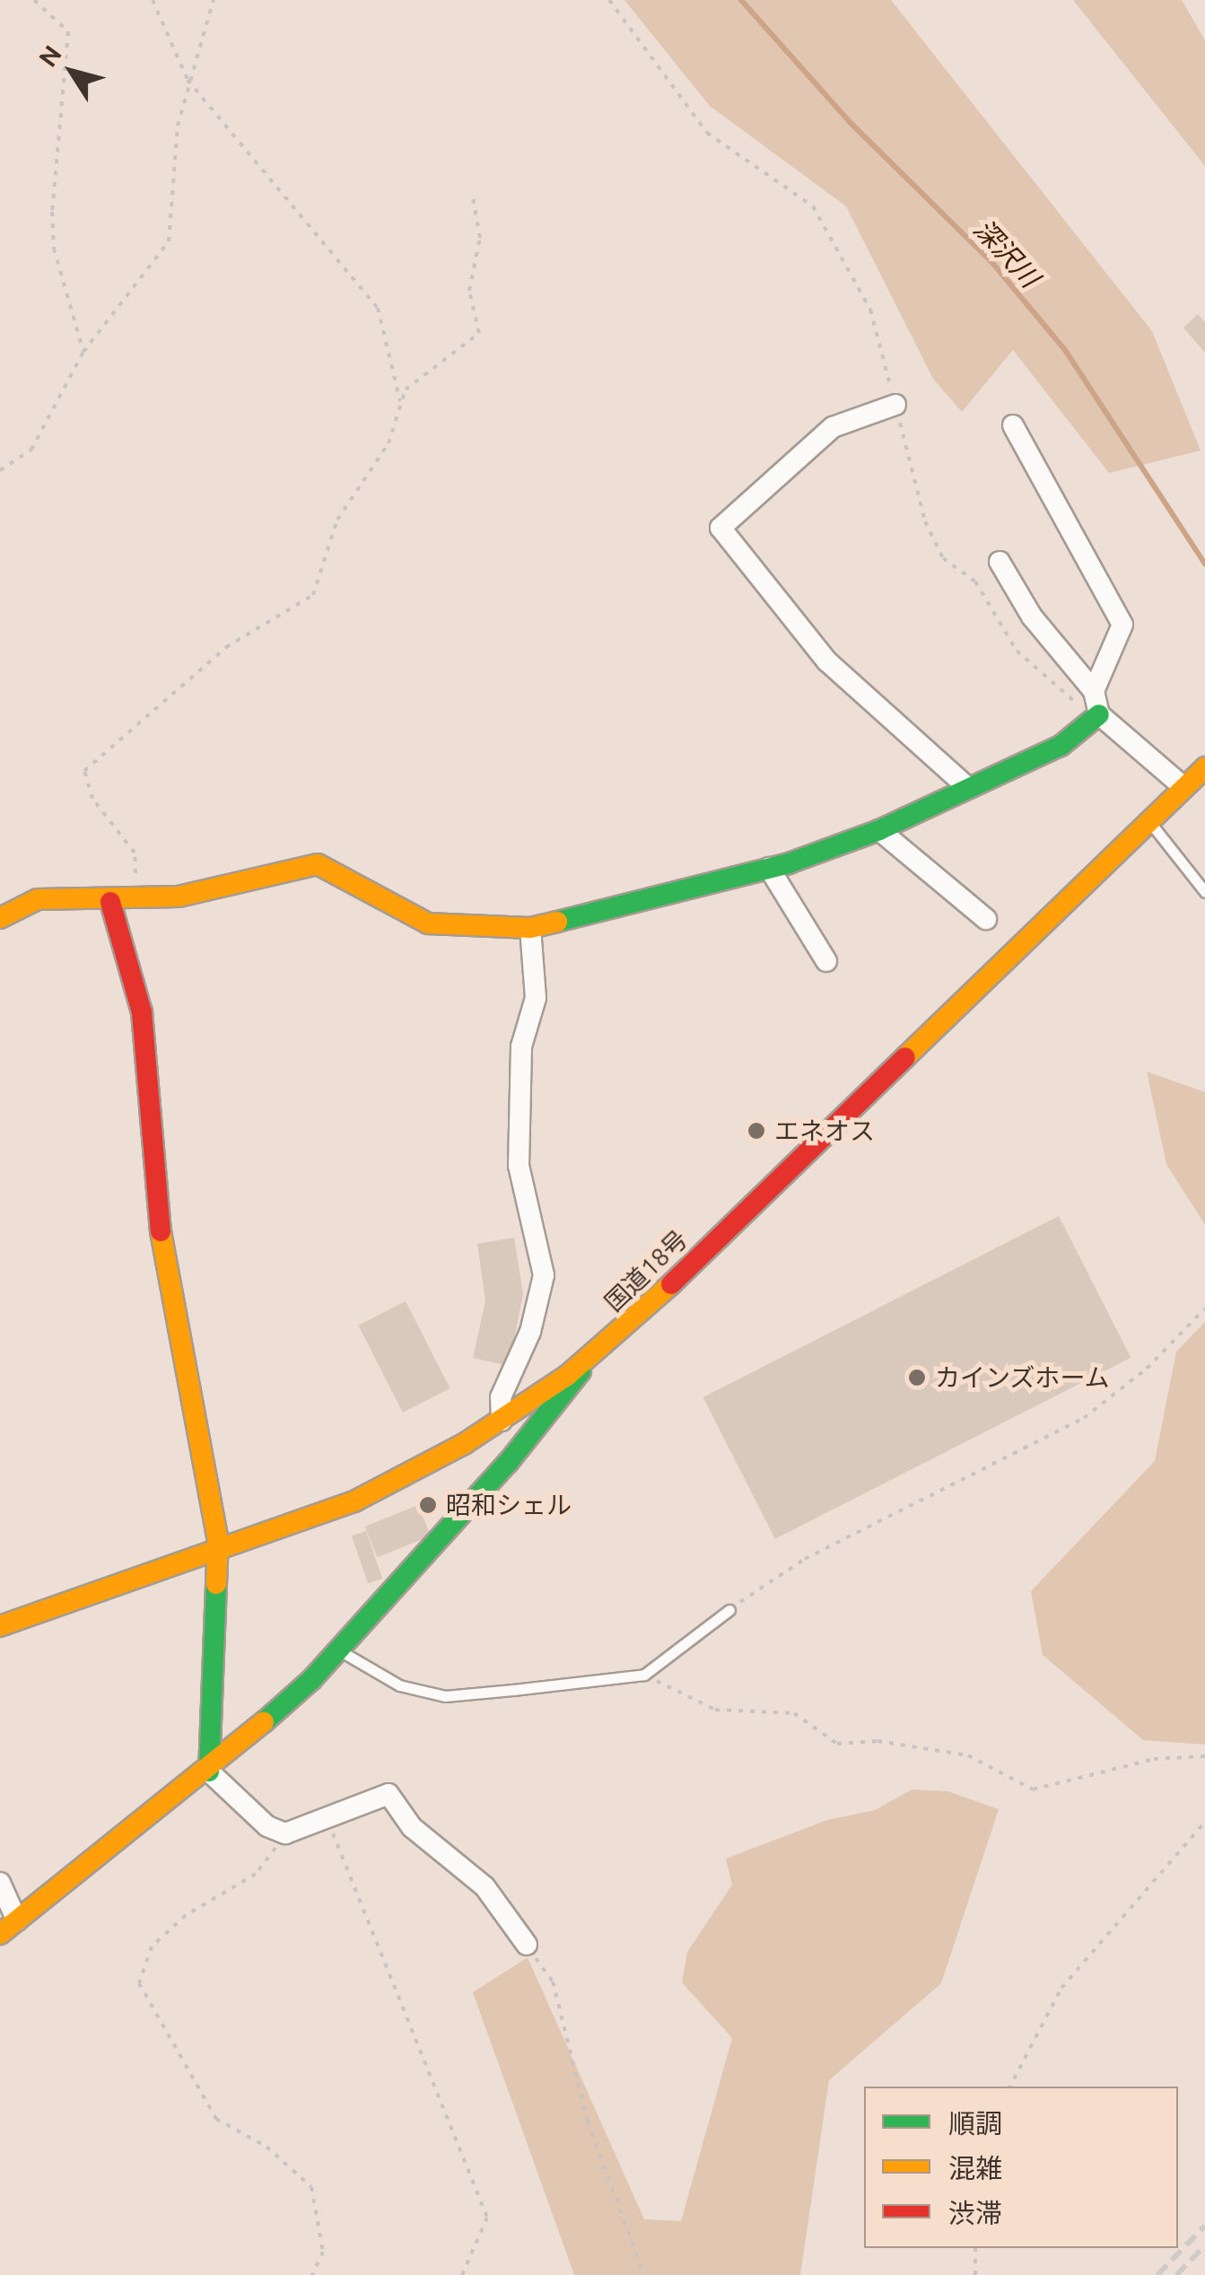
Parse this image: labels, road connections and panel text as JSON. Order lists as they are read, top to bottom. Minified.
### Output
{"streets":{"main road":["国道18号"]},"water":["深沢川"],"places":["エネオス","カインズホーム","昭和シェル"],"legend":["順調","混雑","渋滞"],"north":"top left"}
